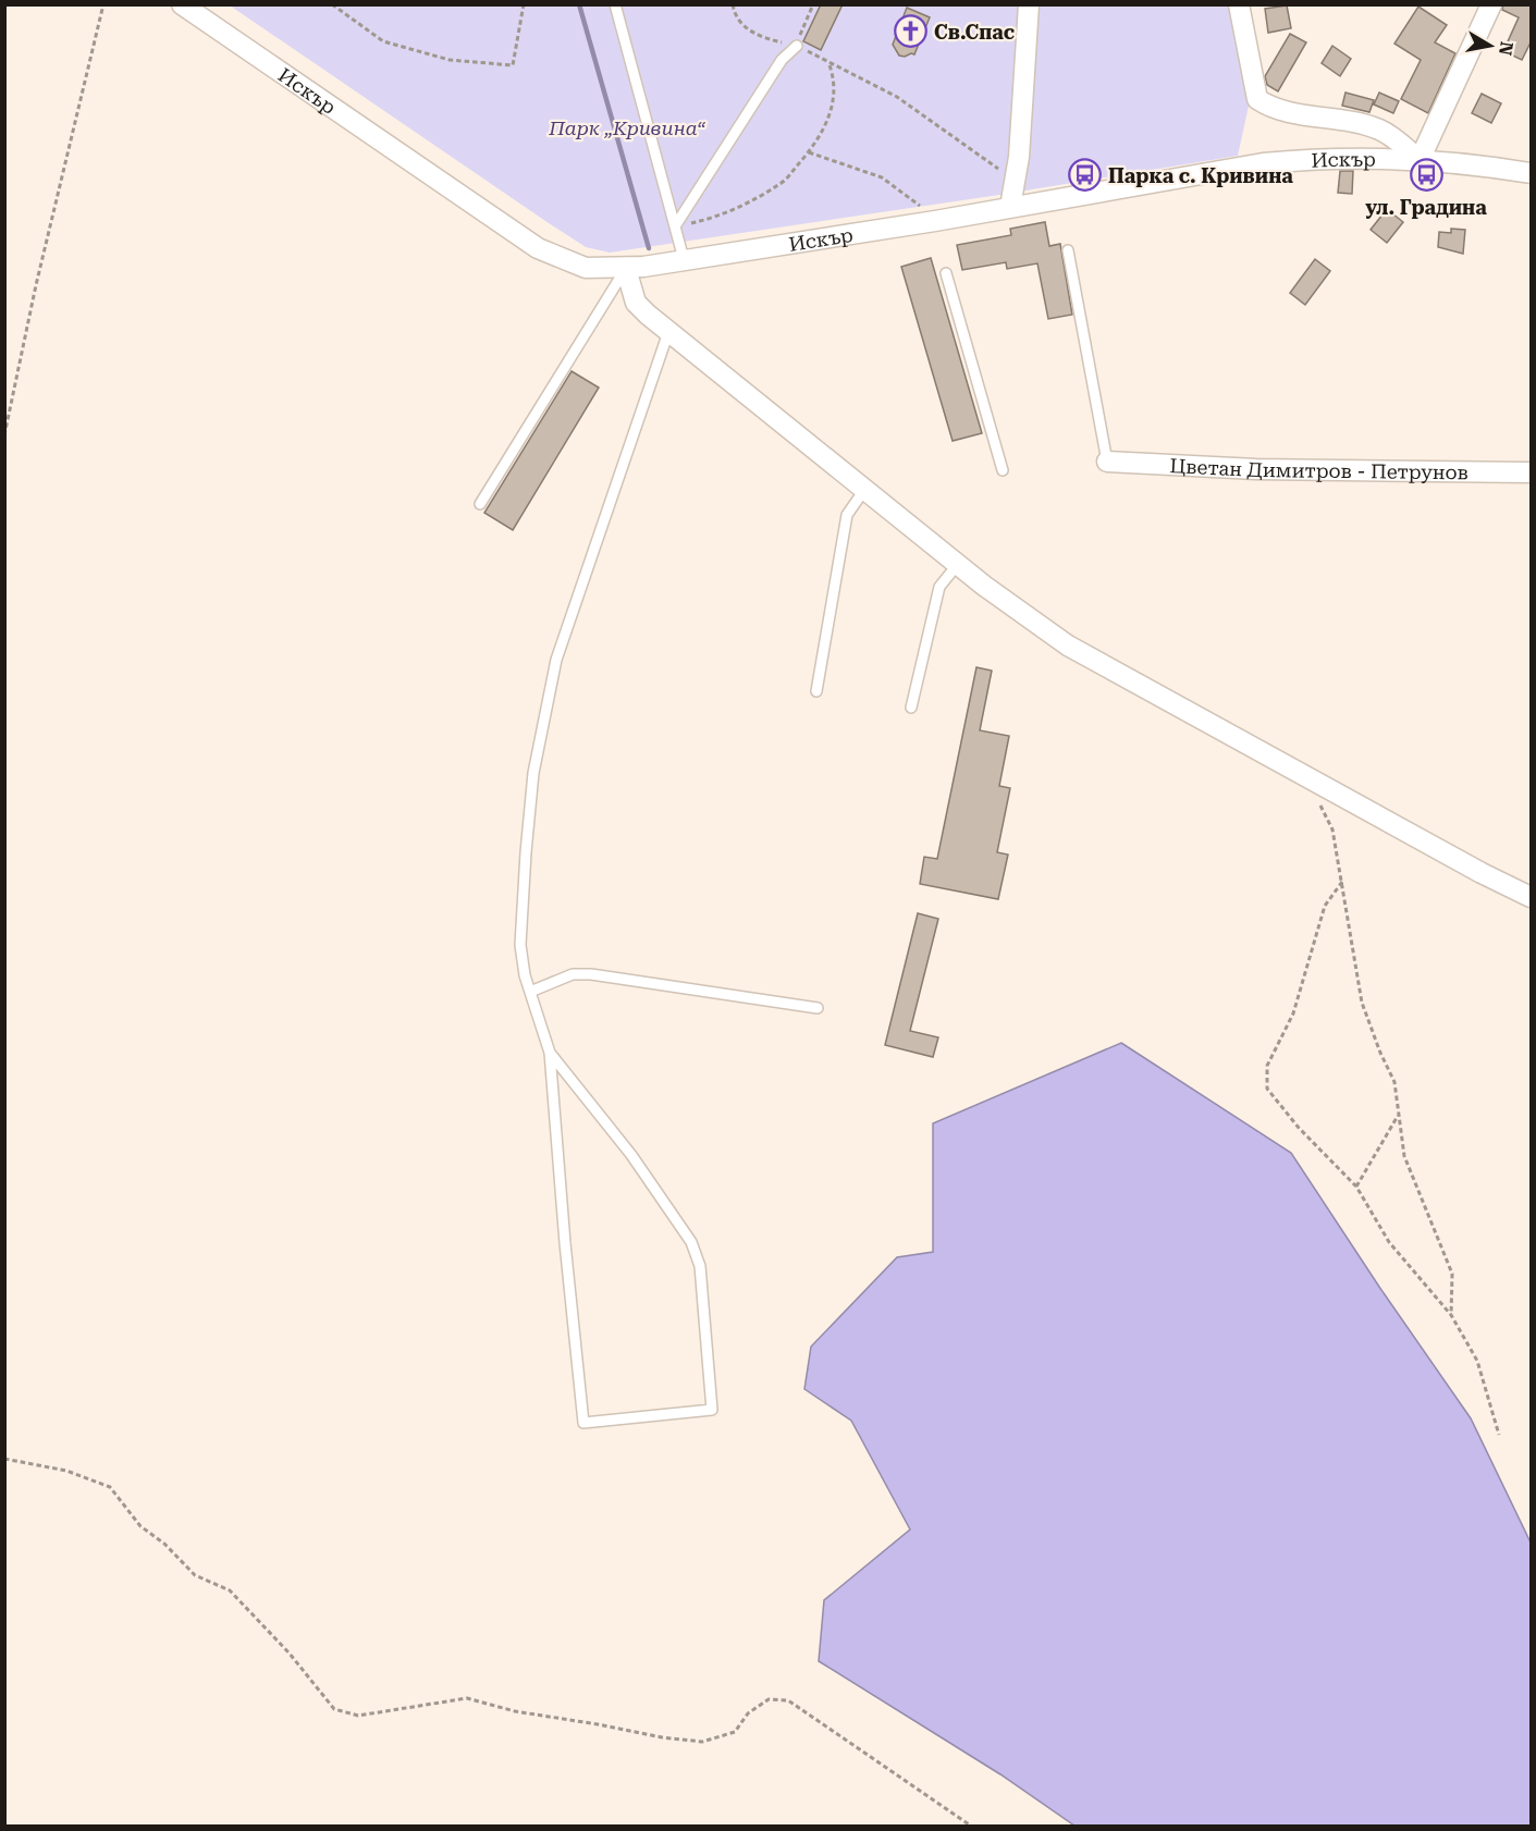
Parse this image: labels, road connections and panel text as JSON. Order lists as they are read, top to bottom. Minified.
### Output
{"streets":{"street":["Искър","Цветан Димитров - Петрунов"]},"parks":["Парк „Кривина“"],"places":{"church":["Св.Спас"],"bus stop":["Парка с. Кривина","ул. Градина"]},"north":"right"}
